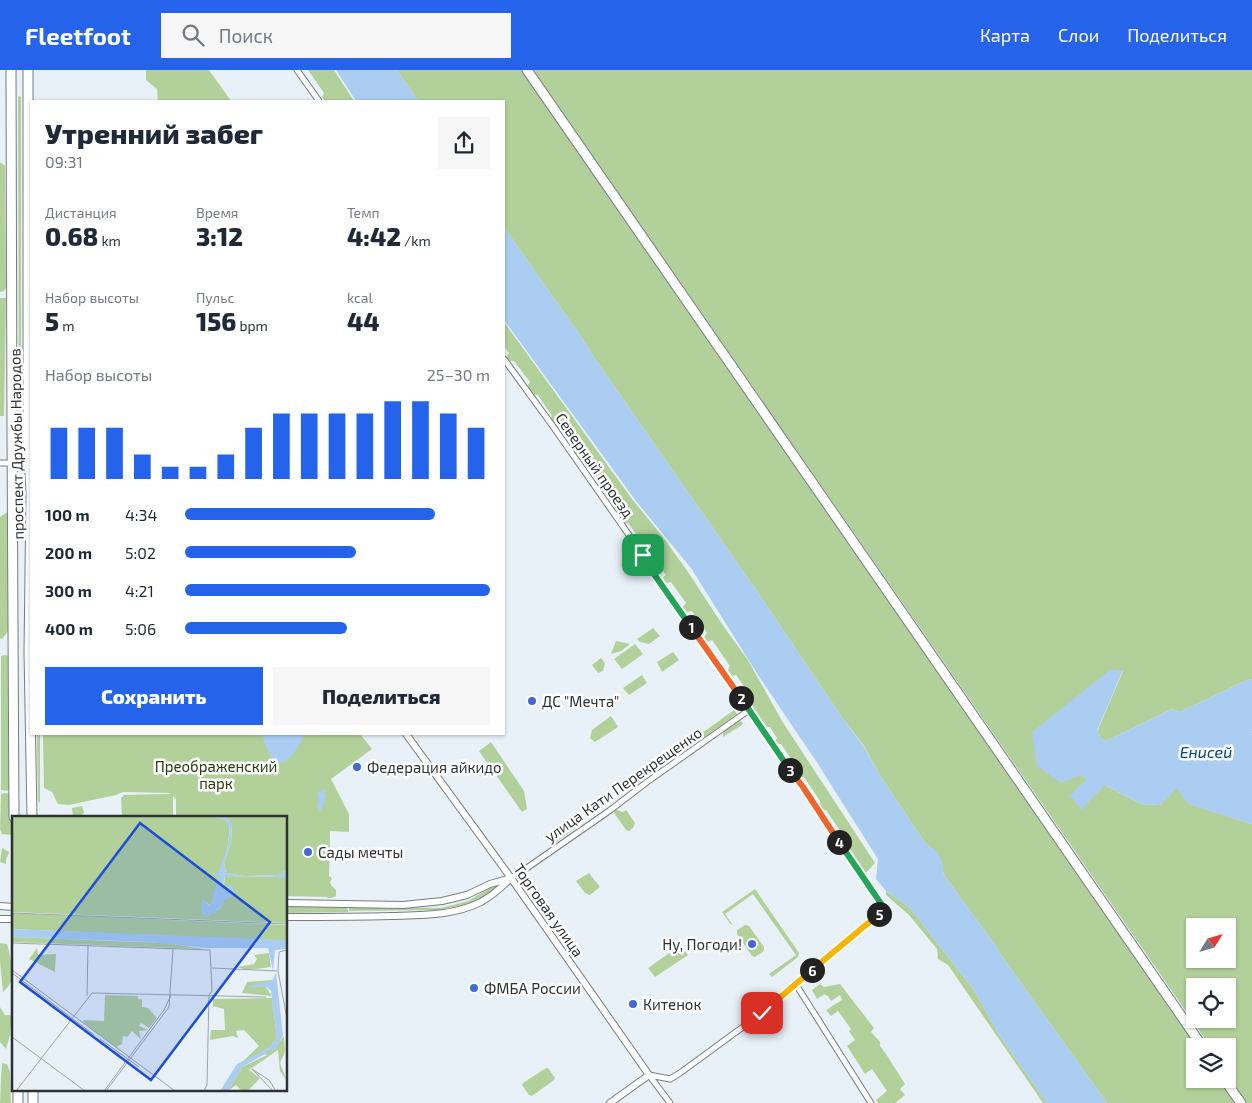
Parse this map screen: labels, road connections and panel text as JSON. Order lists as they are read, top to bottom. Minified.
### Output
{"streets":{"main road":["проспект Дружбы Народов"],"street":["Северный проезд","улица Кати Перекрещенко","Торговая улица"]},"crossings":[["Северный проезд","улица Кати Перекрещенко"],["улица Кати Перекрещенко","Торговая улица"]],"water":["Енисей"],"parks":["Преображенский парк"],"places":["ДС \"Мечта\"","Федерация айкидо","Сады мечты","Ну, Погоди!","ФМБА России","Китенок"],"north":"top right","page":{"header":"Fleetfoot","search":"Поиск","nav":["Карта","Слои","Поделиться"],"heading":["Утренний забег","09:31"],"stats":[["Дистанция","0.68 km"],["Время","3:12"],["Темп","4:42 /km"],["Набор высоты","5 m"],["Пульс","156 bpm"],["kcal","44"]],"chart":["Набор высоты","25–30 m"],"list":[{"name":"100 m","note":"4:34"},{"name":"200 m","note":"5:02"},{"name":"300 m","note":"4:21"},{"name":"400 m","note":"5:06"}],"pins":["1","2","3","4","5","6"],"buttons":["Сохранить","Поделиться"]}}
